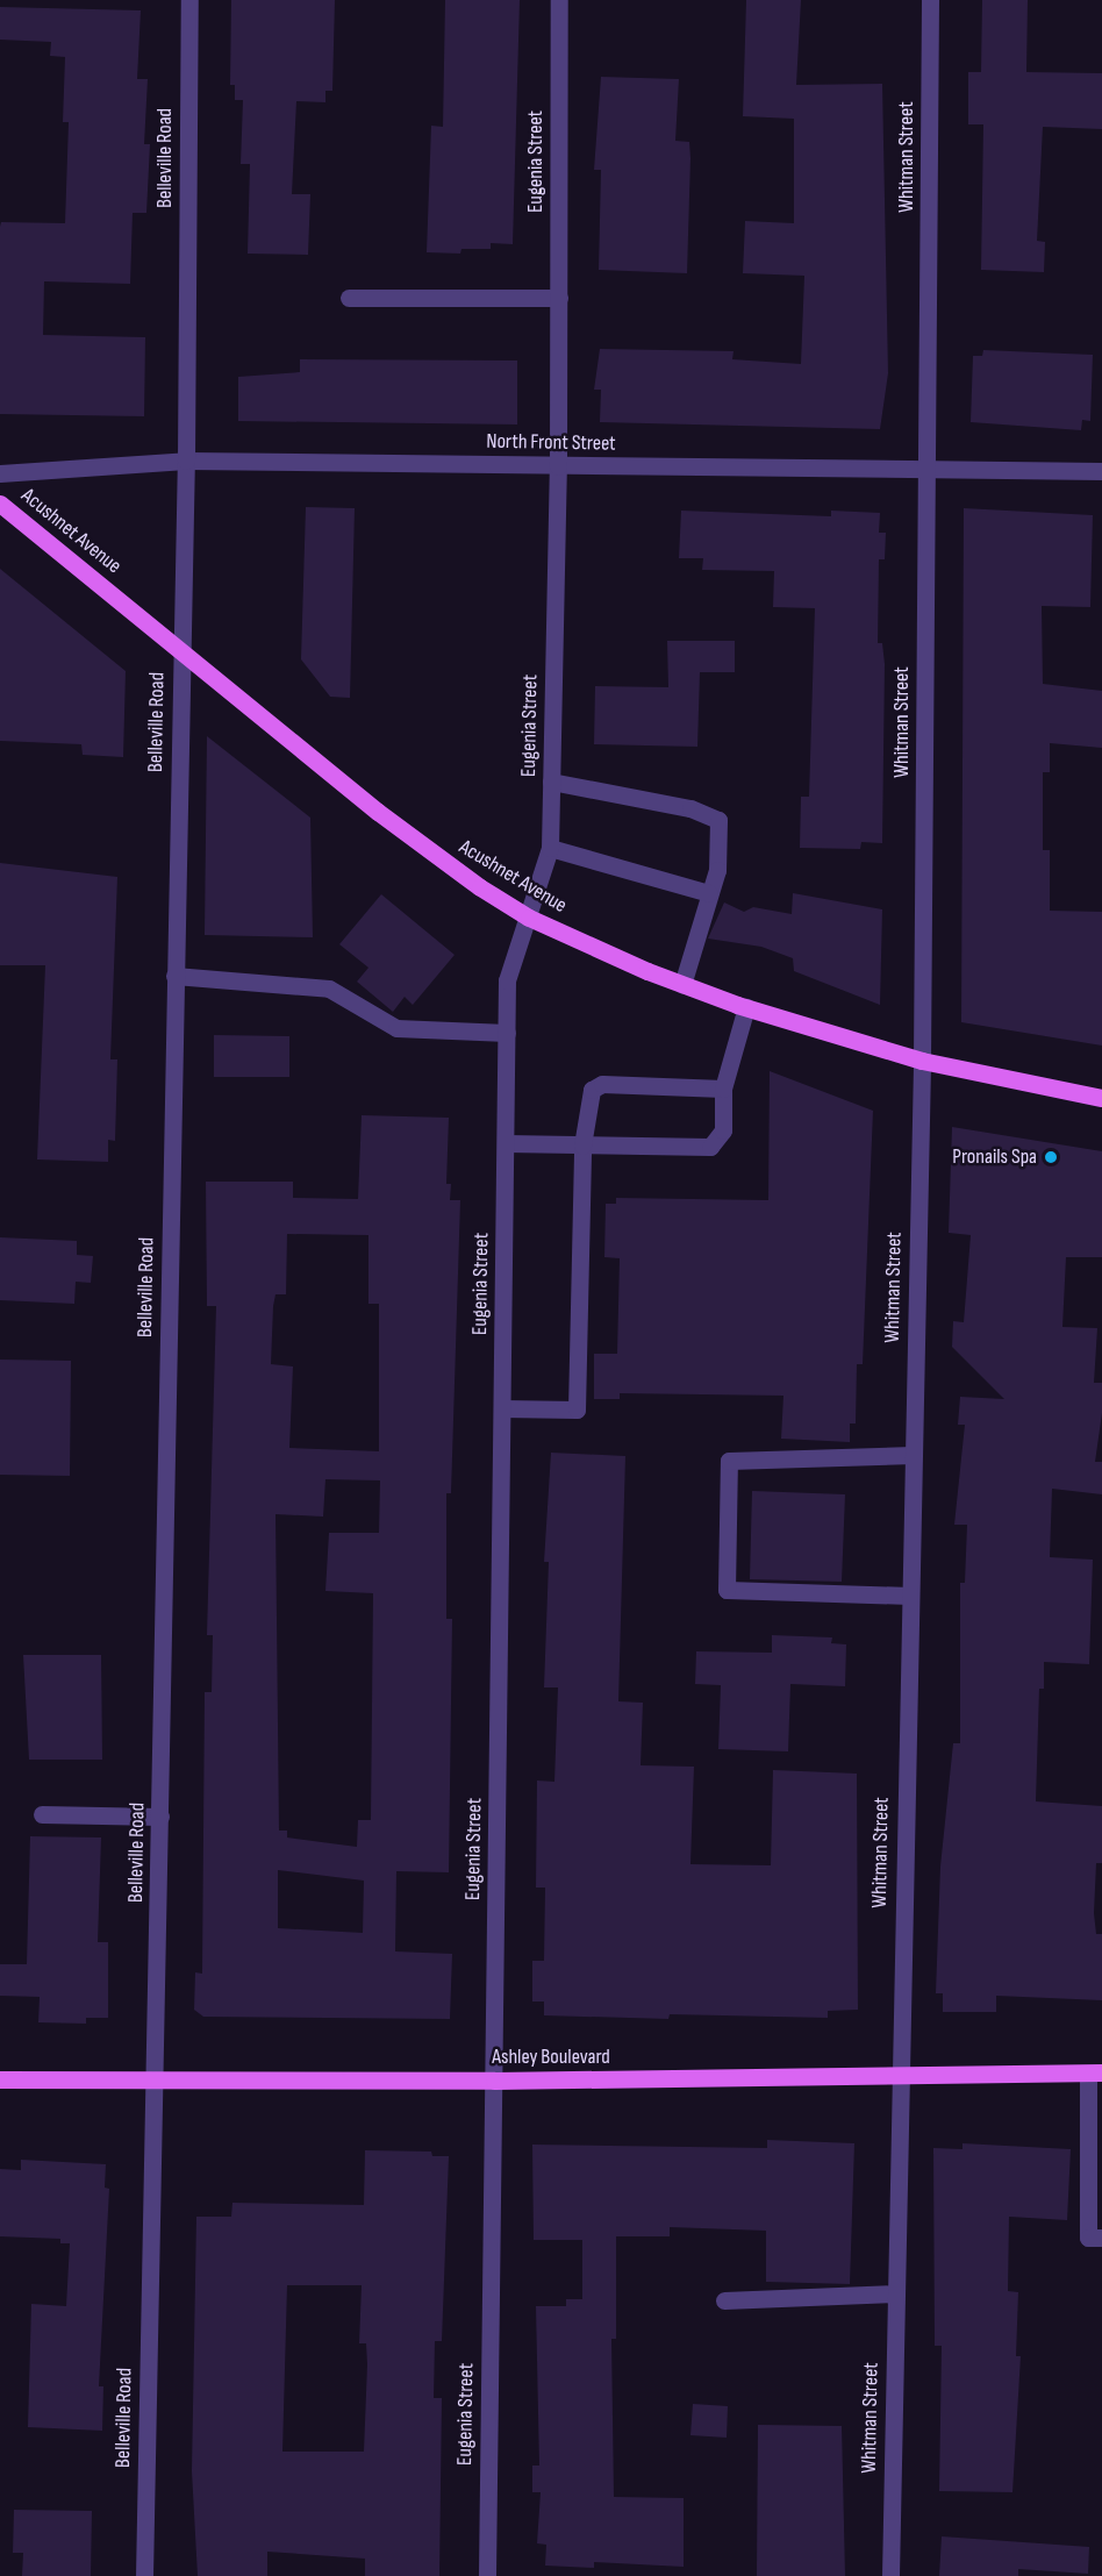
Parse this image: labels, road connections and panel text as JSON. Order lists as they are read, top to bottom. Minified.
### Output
{"streets":{"main road":["Acushnet Avenue","Ashley Boulevard"],"street":["Whitman Street","Belleville Road","Eugenia Street","North Front Street"]},"crossings":[["Whitman Street","North Front Street"],["Whitman Street","Acushnet Avenue"],["Whitman Street","Ashley Boulevard"],["Belleville Road","North Front Street"],["Belleville Road","Acushnet Avenue"],["Belleville Road","Ashley Boulevard"],["Eugenia Street","North Front Street"],["Eugenia Street","Acushnet Avenue"],["Eugenia Street","Ashley Boulevard"]],"places":["Pronails Spa"]}
